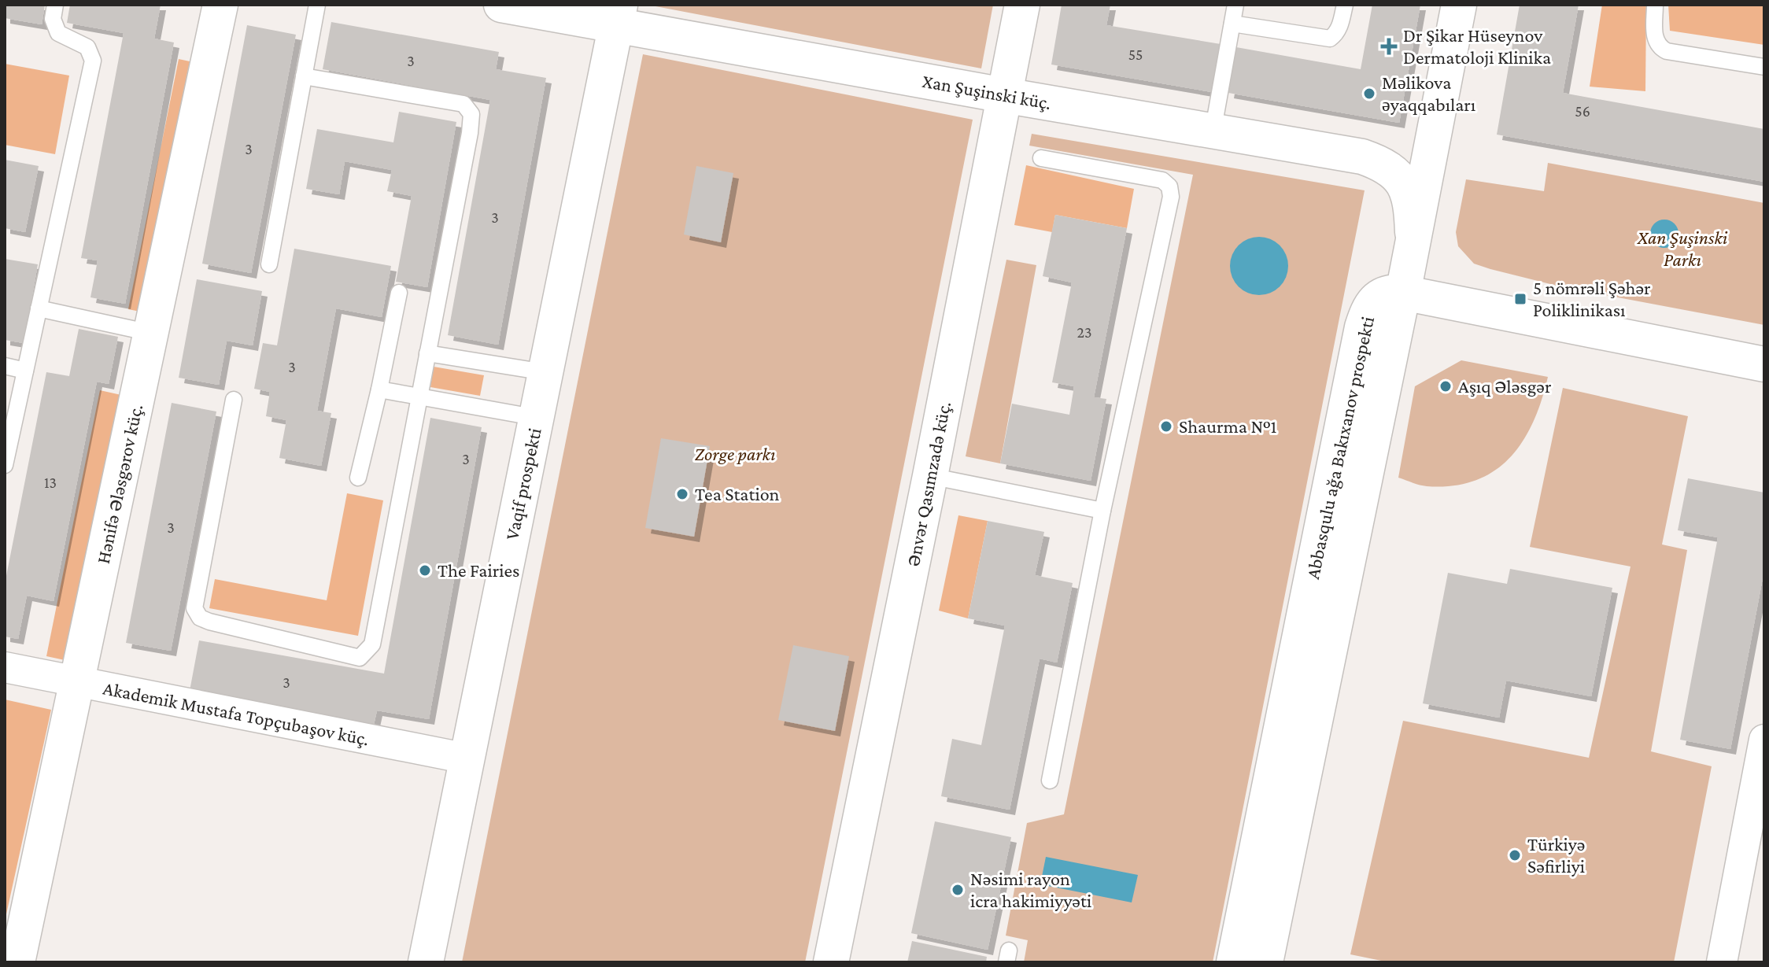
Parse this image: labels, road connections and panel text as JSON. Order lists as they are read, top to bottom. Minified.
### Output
{"streets":{"main road":["Xan Şuşinski küç.","Abbasqulu ağa Bakıxanov prospekti","Hənifə Ələsgərov küç.","Vaqif prospekti","Ənvər Qasımzadə küç."],"street":["Akademik Mustafa Topçubaşov küç."]},"crossings":[["Xan Şuşinski küç.","Vaqif prospekti"],["Xan Şuşinski küç.","Ənvər Qasımzadə küç."],["Hənifə Ələsgərov küç.","Akademik Mustafa Topçubaşov küç."],["Vaqif prospekti","Akademik Mustafa Topçubaşov küç."]],"parks":["Xan Şuşinski Parkı","Zorge parkı"],"places":{"health":["Dr Şikar Hüseynov Dermatoloji Klinika"],"other":["Mәlikova әyaqqabıları","Aşıq Ələsgər","Shaurma №1","Tea Station","The Fairies","Türkiyə Səfirliyi","Nəsimi rayon icra hakimiyyəti"],"transit":["5 nömrəli Şəhər Poliklinikası"]},"house_numbers":["55","3","56","3","3","23","3","3","13","3","3"]}
